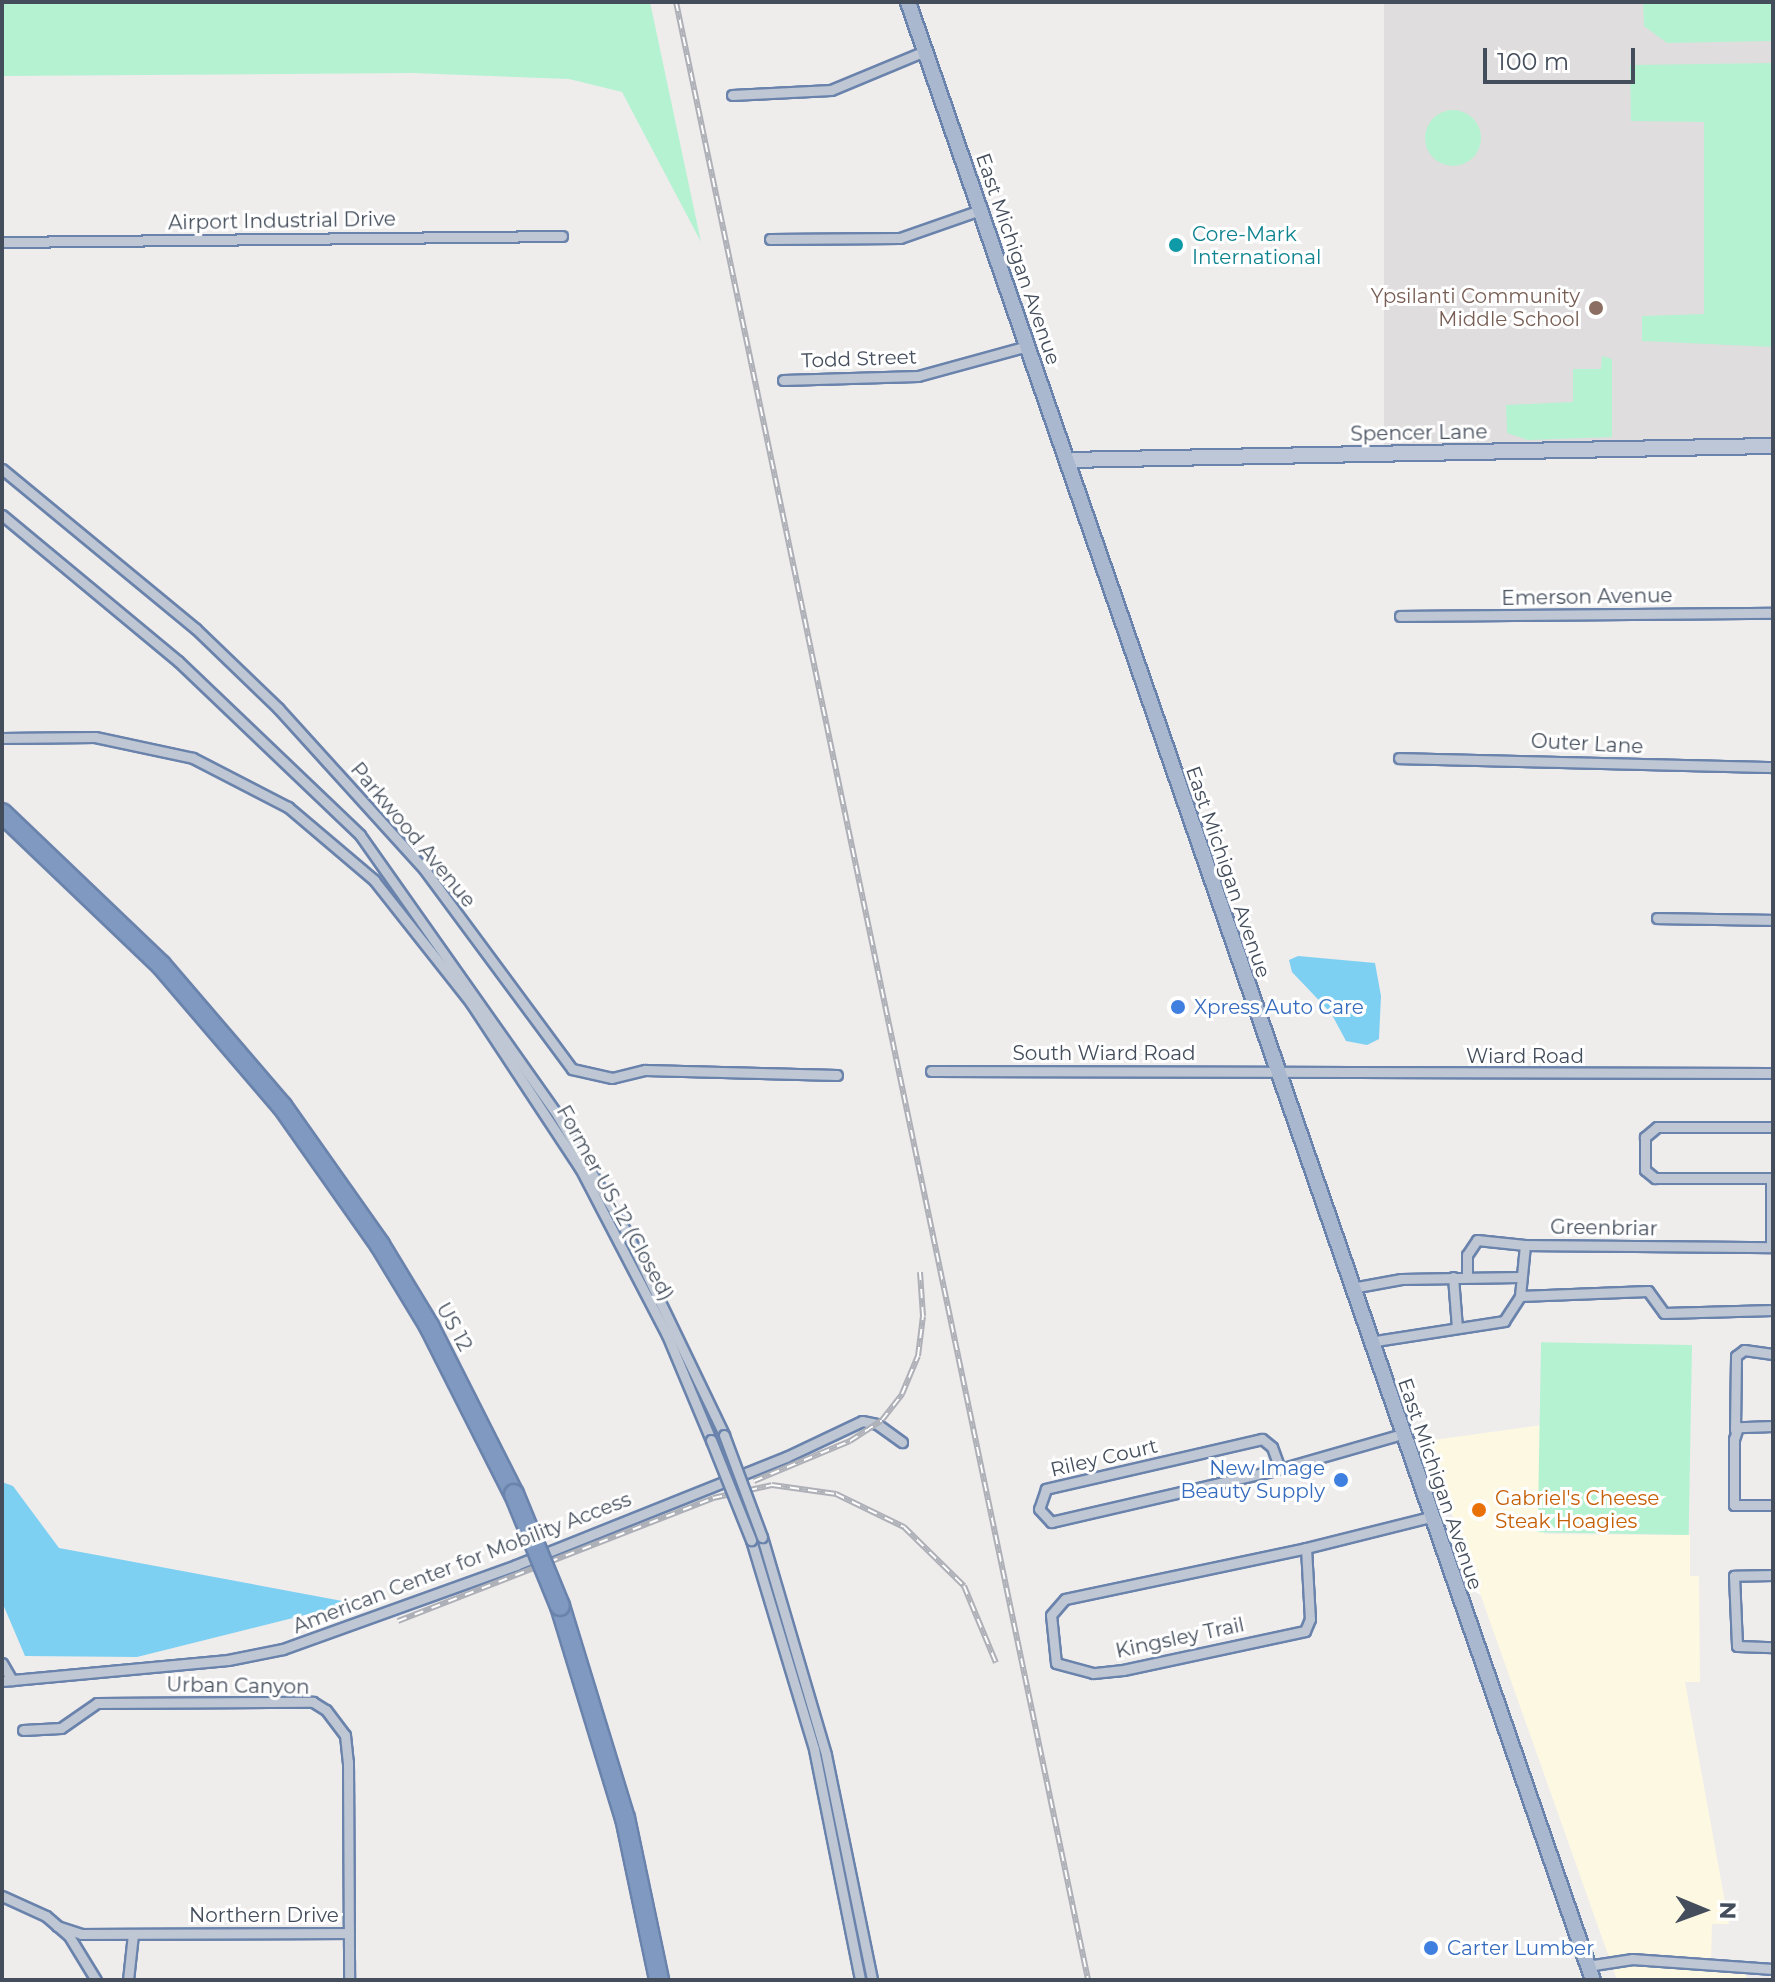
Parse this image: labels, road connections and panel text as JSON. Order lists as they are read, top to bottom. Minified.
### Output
{"streets":{"highway":["US 12"],"main road":["East Michigan Avenue"],"street":["Airport Industrial Drive","Todd Street","Spencer Lane","Emerson Avenue","Outer Lane","Parkwood Avenue","South Wiard Road","Wiard Road","Former US-12 (Closed)","Greenbriar","Riley Court","American Center for Mobility Access","Kingsley Trail","Urban Canyon","Northern Drive"]},"crossings":[["East Michigan Avenue","Todd Street"],["East Michigan Avenue","Spencer Lane"],["East Michigan Avenue","South Wiard Road"],["East Michigan Avenue","Wiard Road"],["East Michigan Avenue","Riley Court"],["East Michigan Avenue","Kingsley Trail"],["South Wiard Road","Wiard Road"],["Urban Canyon","Northern Drive"]],"places":["Core-Mark International","Ypsilanti Community Middle School","Xpress Auto Care","New Image Beauty Supply","Gabriel's Cheese Steak Hoagies","Carter Lumber"],"scale_bar":"100 m","north":"right"}
